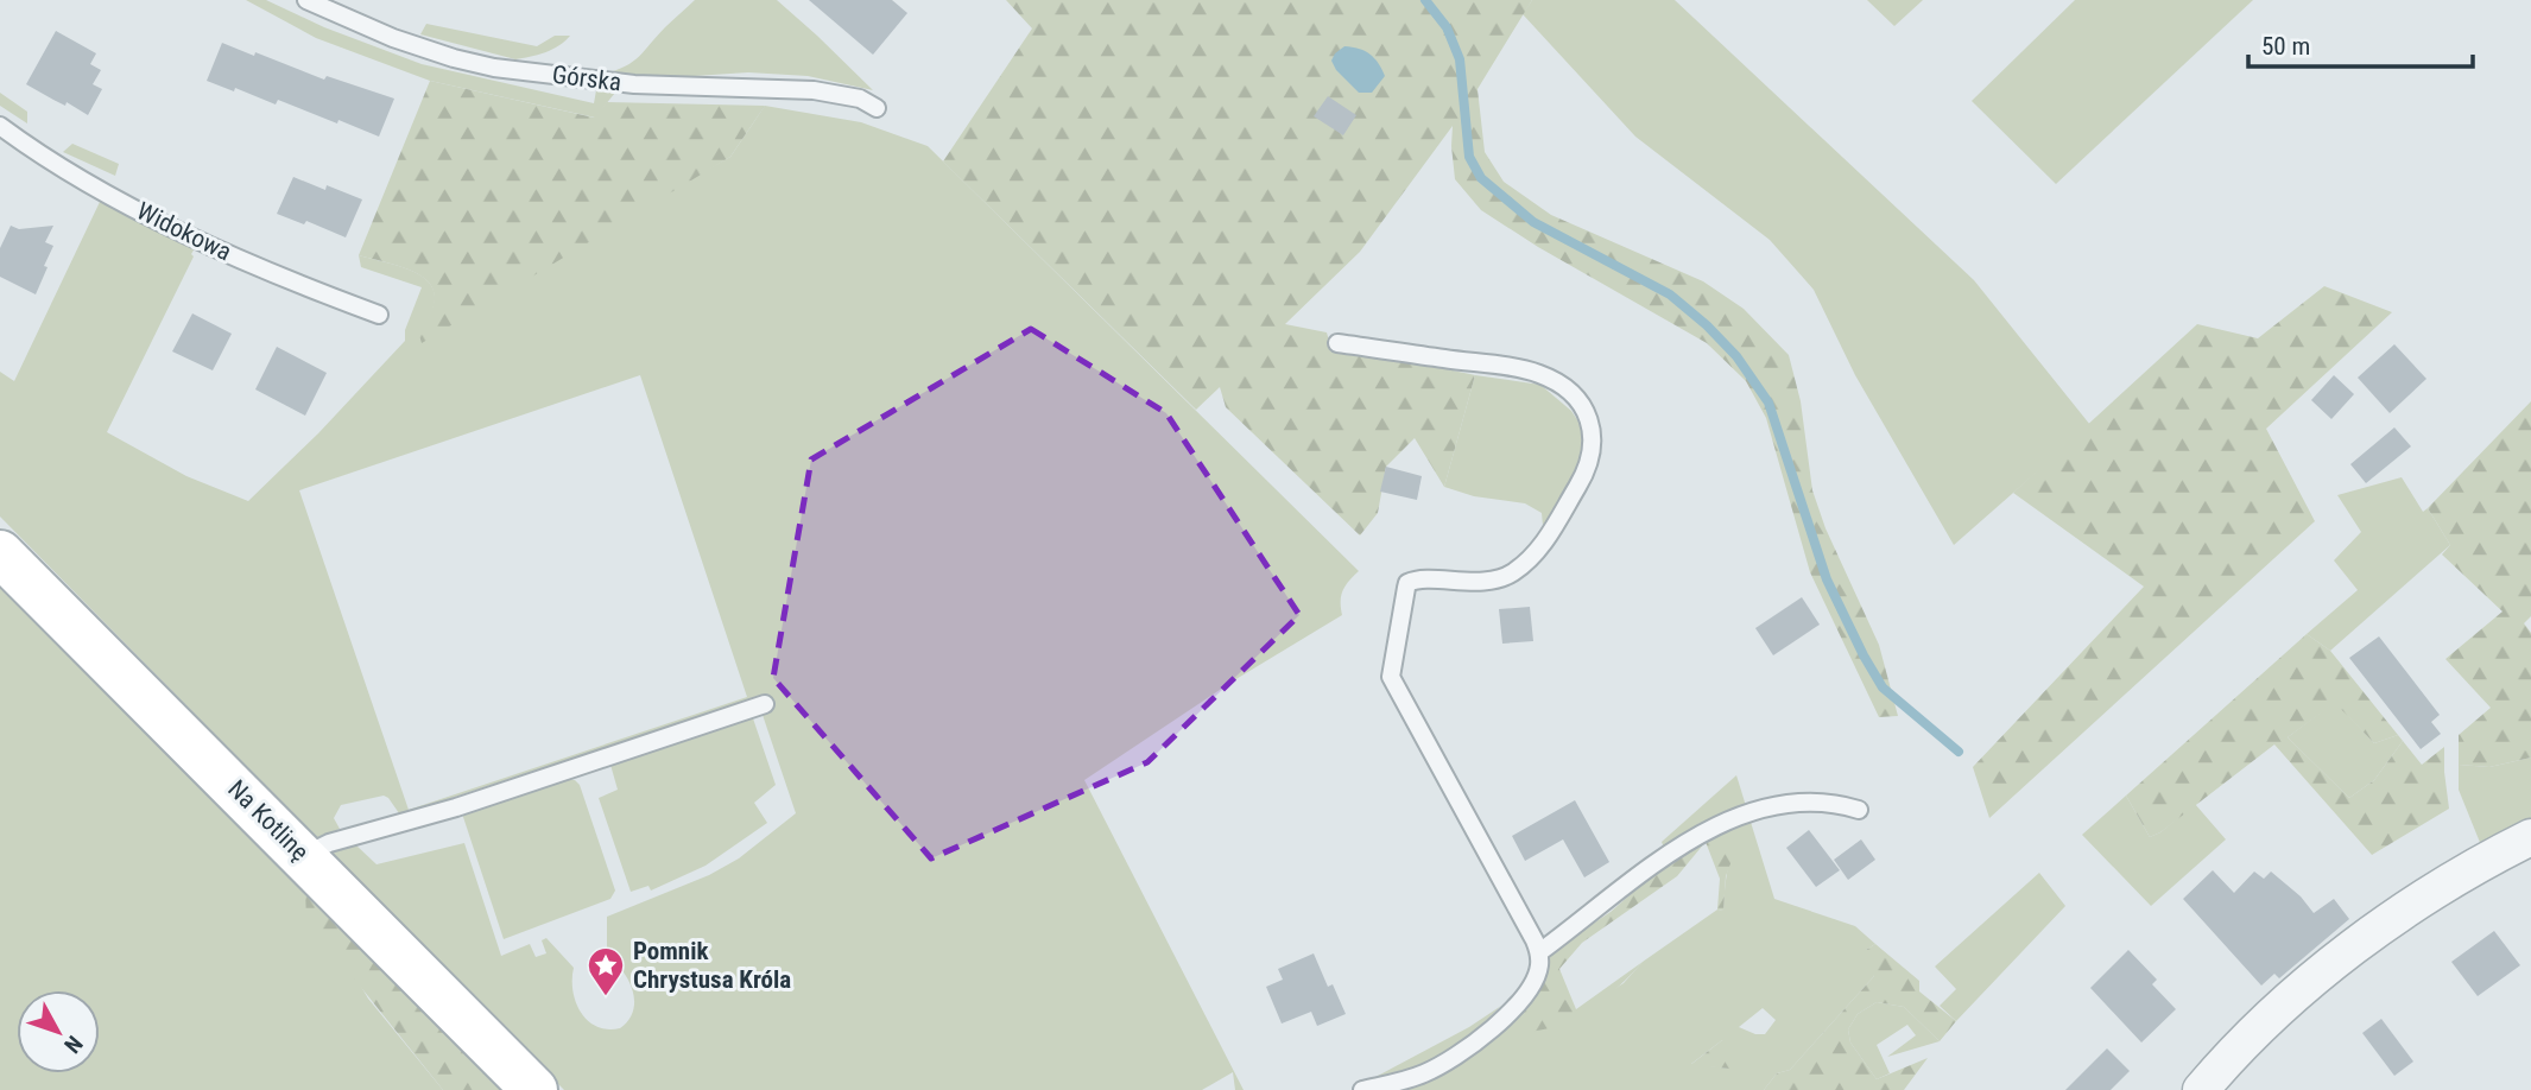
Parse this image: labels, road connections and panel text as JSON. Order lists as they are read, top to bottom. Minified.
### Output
{"streets":{"street":["Na Kotlinę"],"lane":["Górska","Widokowa"]},"places":{"place":["Pomnik Chrystusa Króla"]},"scale_bar":"50 m","north":"bottom right"}
